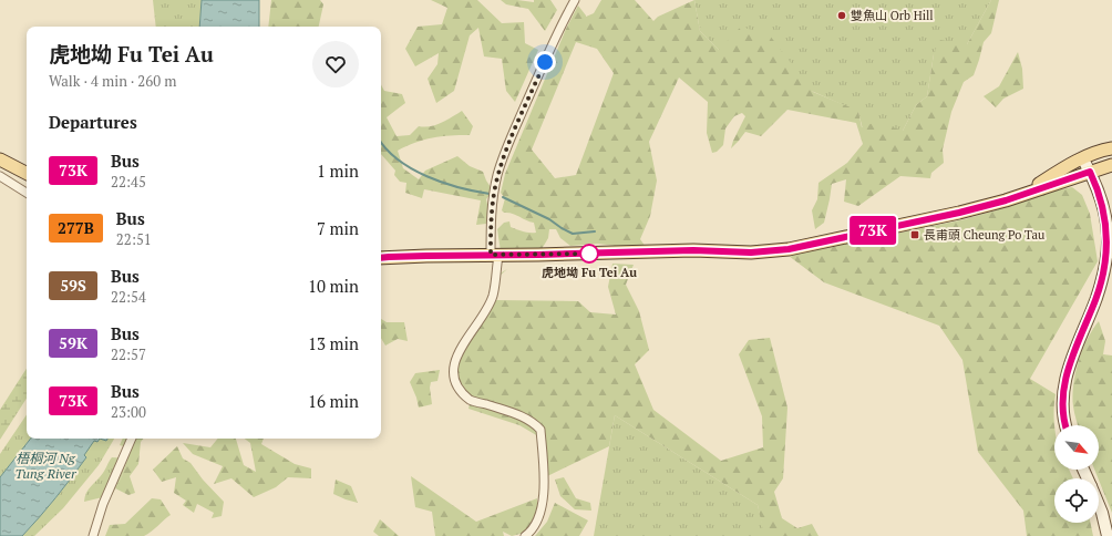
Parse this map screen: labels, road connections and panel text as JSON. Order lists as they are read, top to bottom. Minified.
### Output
{"water":["梧桐河 Ng Tung River"],"places":{"other":["雙魚山 Orb Hill","虎地坳 Fu Tei Au"],"transit":["長甫頭 Cheung Po Tau"]},"lines":["bus line 73K"],"north":"bottom right","page":{"on_map":"73K","heading":[["虎地坳 Fu Tei Au","Walk · 4 min · 260 m"],"Departures"],"list":[{"mark":"73K","name":"Bus","note":"22:45","value":"1 min"},{"mark":"277B","name":"Bus","note":"22:51","value":"7 min"},{"mark":"59S","name":"Bus","note":"22:54","value":"10 min"},{"mark":"59K","name":"Bus","note":"22:57","value":"13 min"},{"mark":"73K","name":"Bus","note":"23:00","value":"16 min"}]}}
